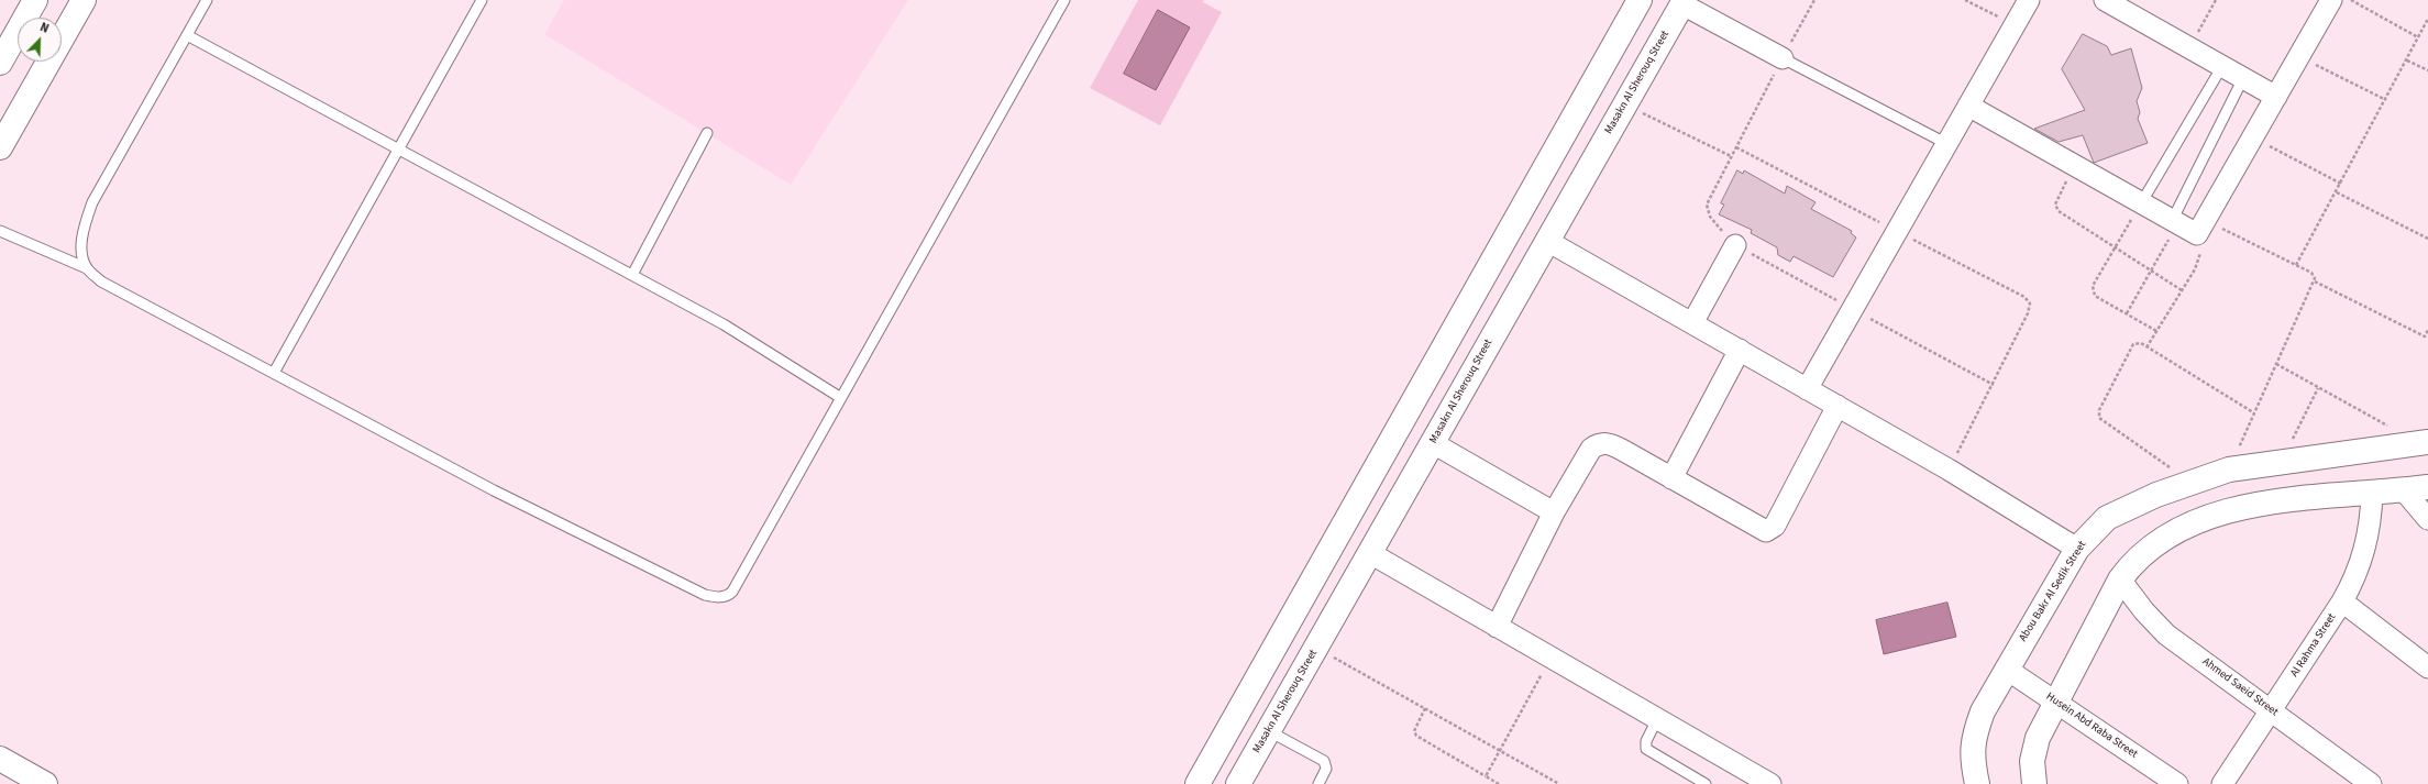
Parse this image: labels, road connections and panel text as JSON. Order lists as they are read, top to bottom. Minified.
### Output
{"streets":{"street":["Masakn Al Sherouq Street","Abou Bakr Al Sedik Street","Al Rahma Street","Ahmed Saeid Street","Husein Abd Raba Street"]},"crossings":[["Abou Bakr Al Sedik Street","Husein Abd Raba Street"],["Al Rahma Street","Ahmed Saeid Street"]],"north":"top right"}
